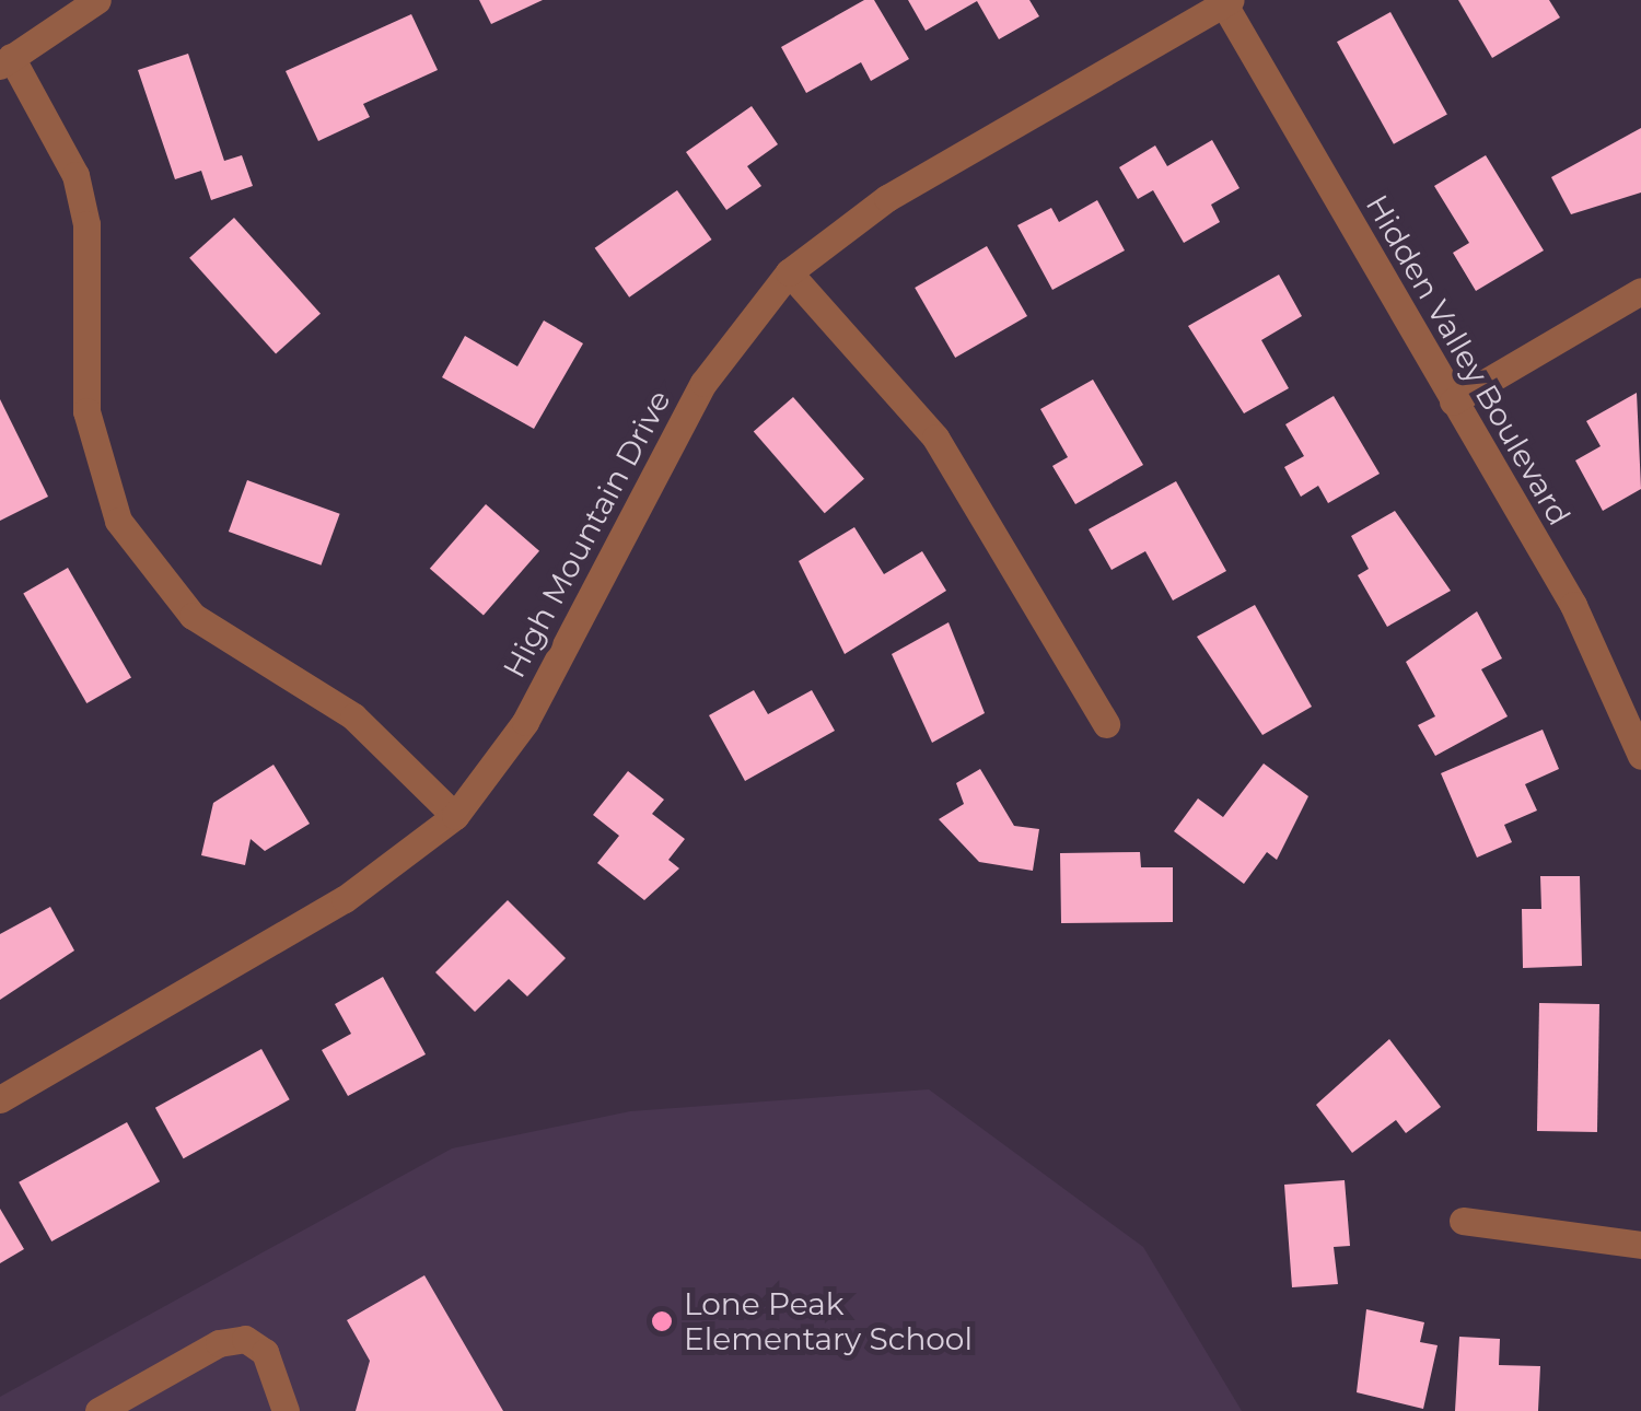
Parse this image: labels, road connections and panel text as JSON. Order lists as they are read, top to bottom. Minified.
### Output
{"streets":{"street":["Hidden Valley Boulevard","High Mountain Drive"]},"crossings":[["Hidden Valley Boulevard","High Mountain Drive"]],"places":["Lone Peak Elementary School"]}
